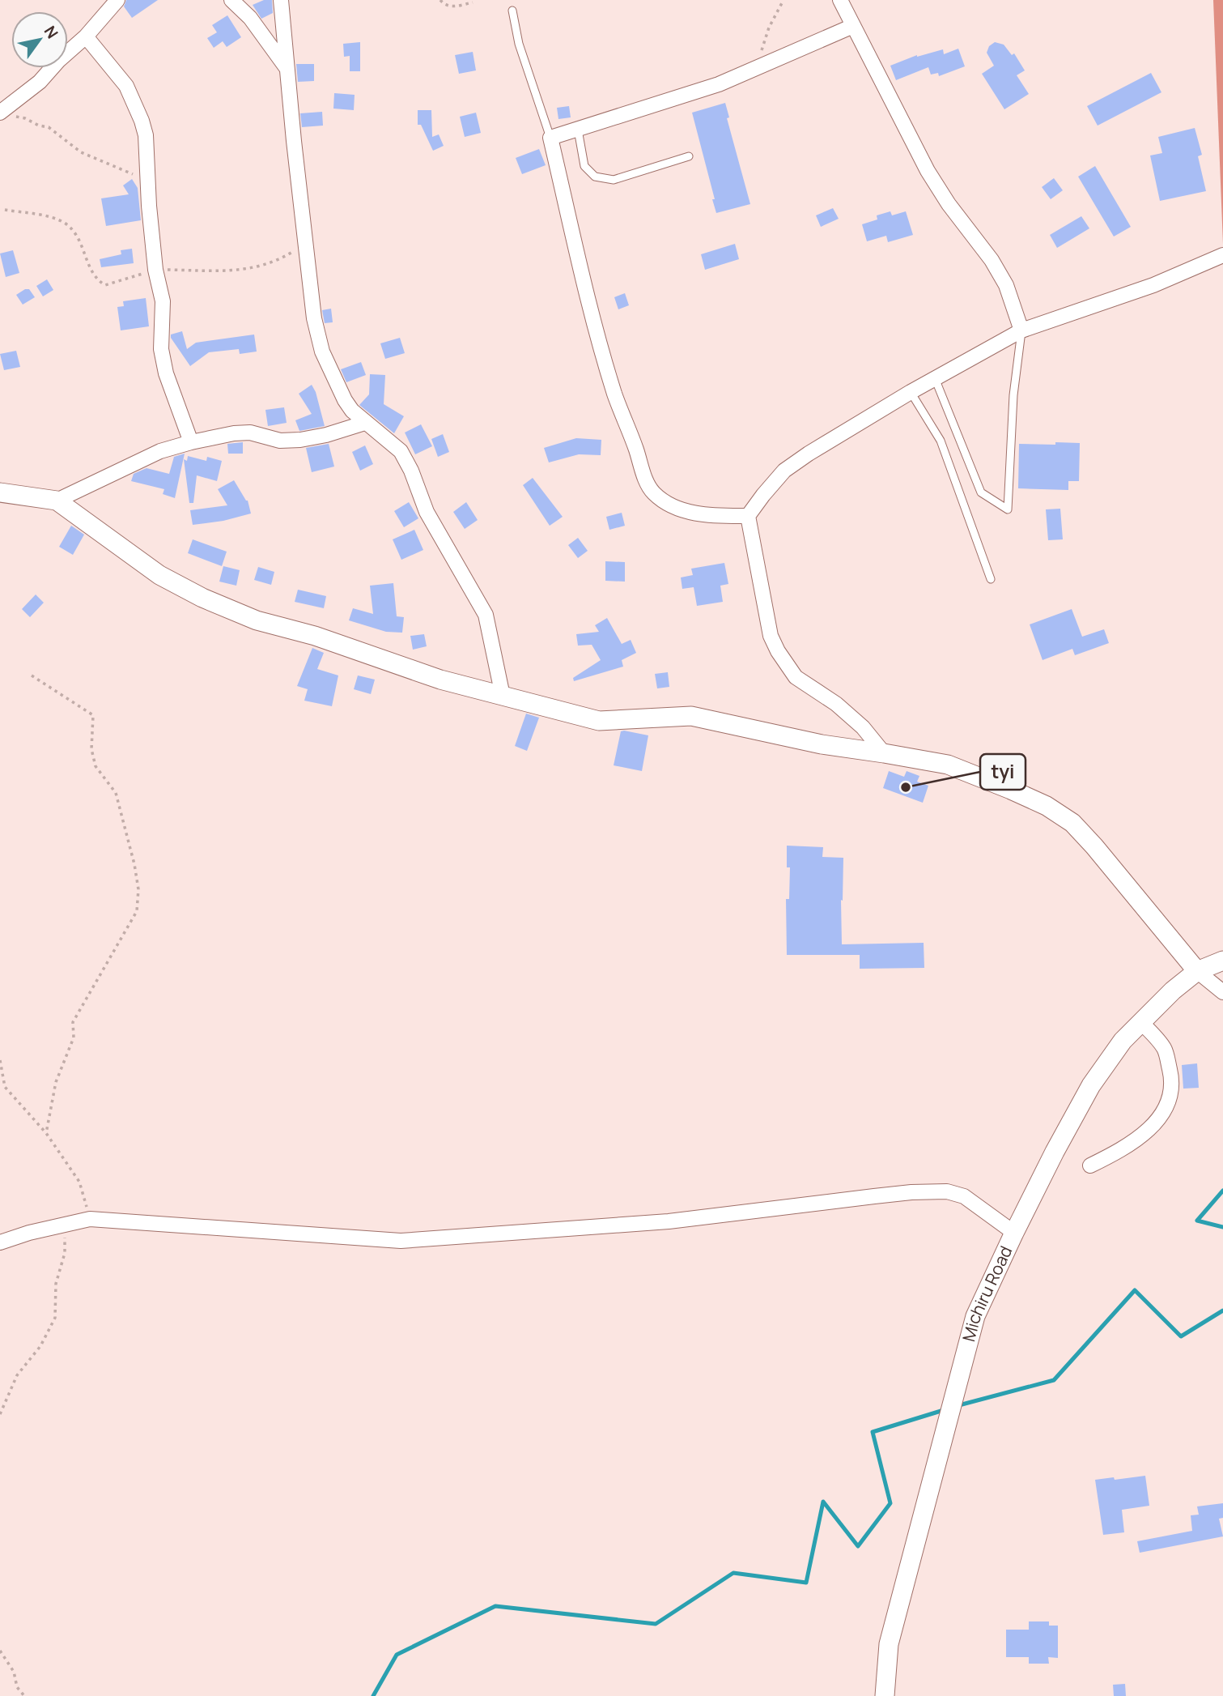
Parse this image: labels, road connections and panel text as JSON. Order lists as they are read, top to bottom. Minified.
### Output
{"streets":{"street":["Michiru Road"]},"places":["tyi"],"north":"top right"}
